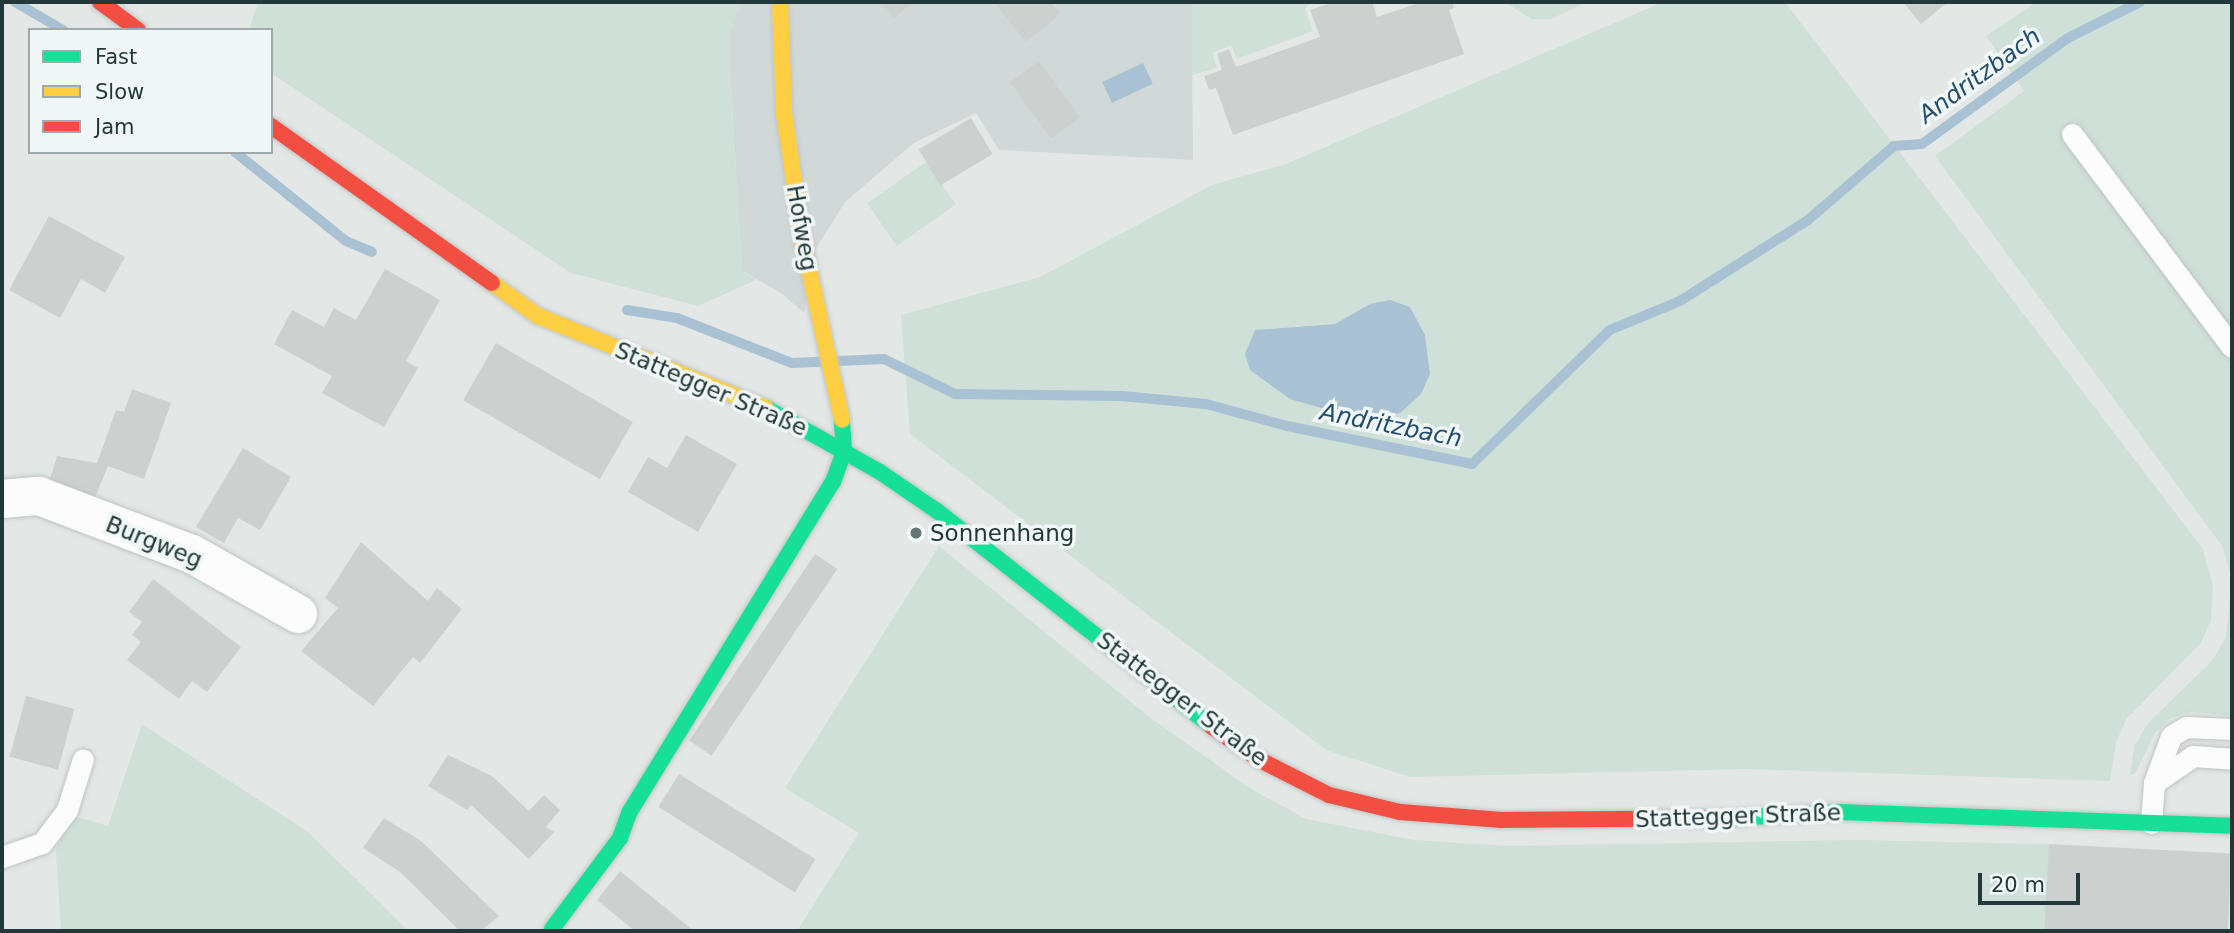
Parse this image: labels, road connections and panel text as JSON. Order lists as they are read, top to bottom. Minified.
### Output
{"streets":{"main road":["Hofweg","Stattegger Straße"],"street":["Burgweg"]},"crossings":[["Hofweg","Stattegger Straße"]],"water":["Andritzbach"],"places":["Sonnenhang"],"legend":["Fast","Slow","Jam"],"scale_bar":"20 m"}
